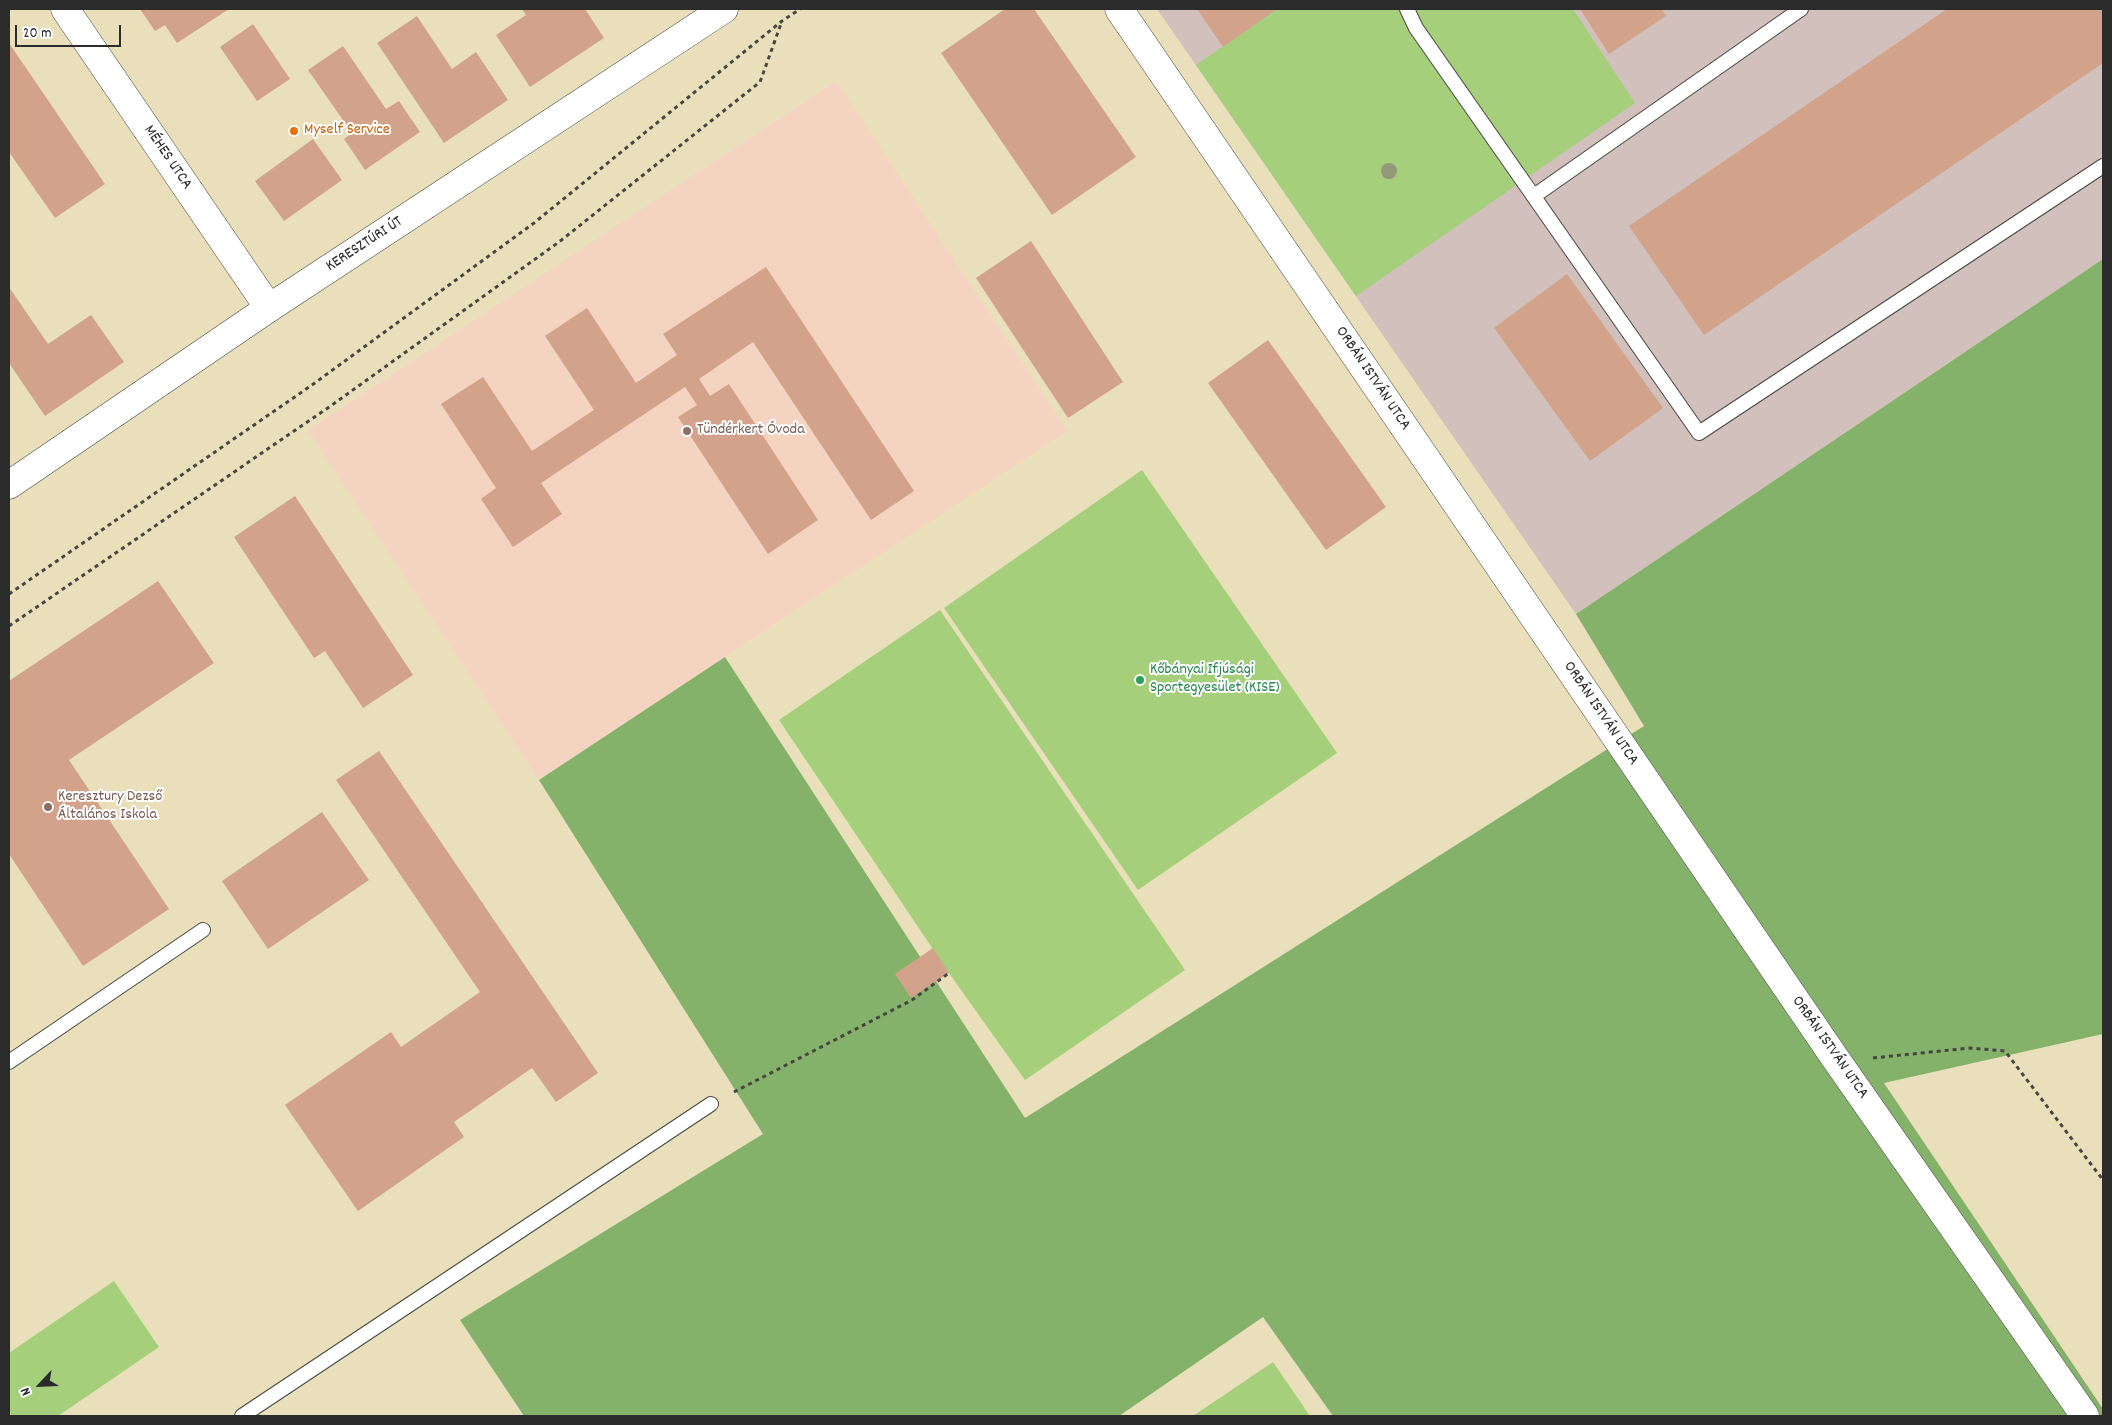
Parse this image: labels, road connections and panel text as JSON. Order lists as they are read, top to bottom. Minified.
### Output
{"streets":{"street":["MÉHES UTCA","KERESZTÚRI ÚT","ORBÁN ISTVÁN UTCA"]},"crossings":[["MÉHES UTCA","KERESZTÚRI ÚT"]],"places":["Myself Service","Tündérkert Óvoda","Kőbányai Ifjúsági Sportegyesület (KISE)","Keresztury Dezső Általános Iskola"],"scale_bar":"20 m","north":"bottom left"}
